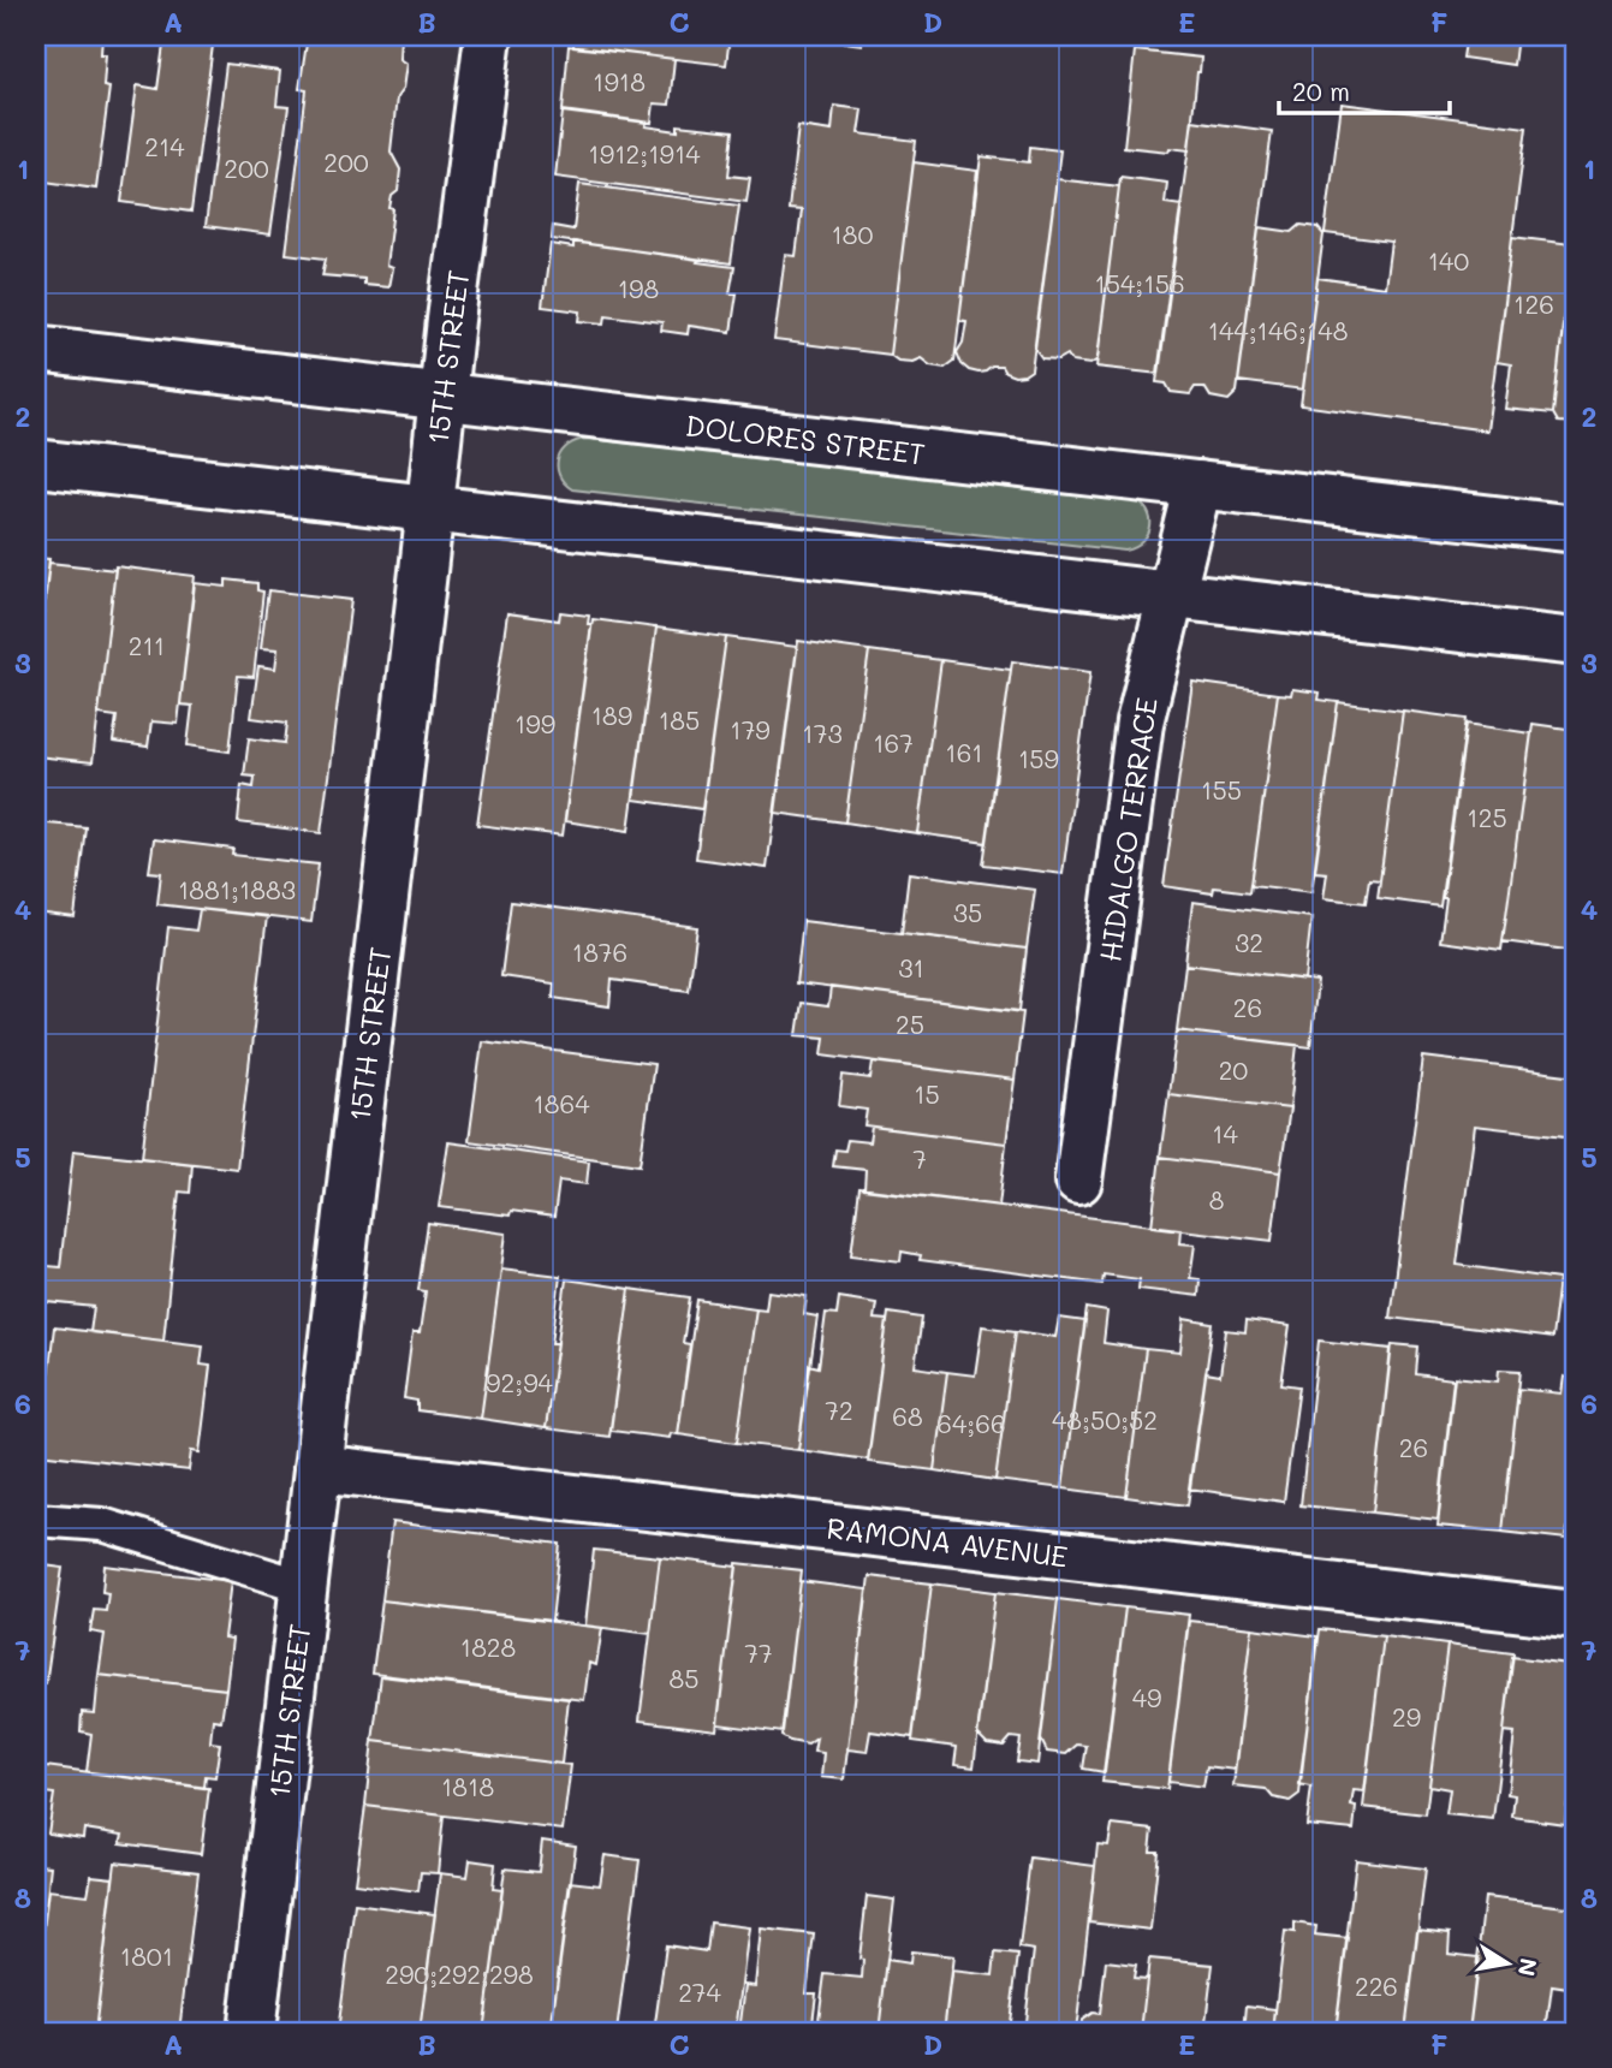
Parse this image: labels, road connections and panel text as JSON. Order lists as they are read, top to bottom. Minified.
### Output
{"streets":{"street":["15TH STREET","DOLORES STREET","HIDALGO TERRACE","RAMONA AVENUE"]},"crossings":[["15TH STREET","DOLORES STREET"],["15TH STREET","RAMONA AVENUE"],["DOLORES STREET","HIDALGO TERRACE"]],"house_numbers":["1918","214","1912;1914","200","200","180","140","154;156","198","126","144;146;148","211","189","185","199","179","173","167","161","159","155","125","1881;1883","35","32","1876","31","26","25","20","15","1864","14","7","8","92;94","72","68","48;50;52","64;66","26","1828","77","85","49","29","1818","1801","290;292;298","226","274"],"scale_bar":"20 m","north":"right","grid":{"columns":["A","B","C","D","E","F"],"rows":["1","2","3","4","5","6","7","8"]}}
